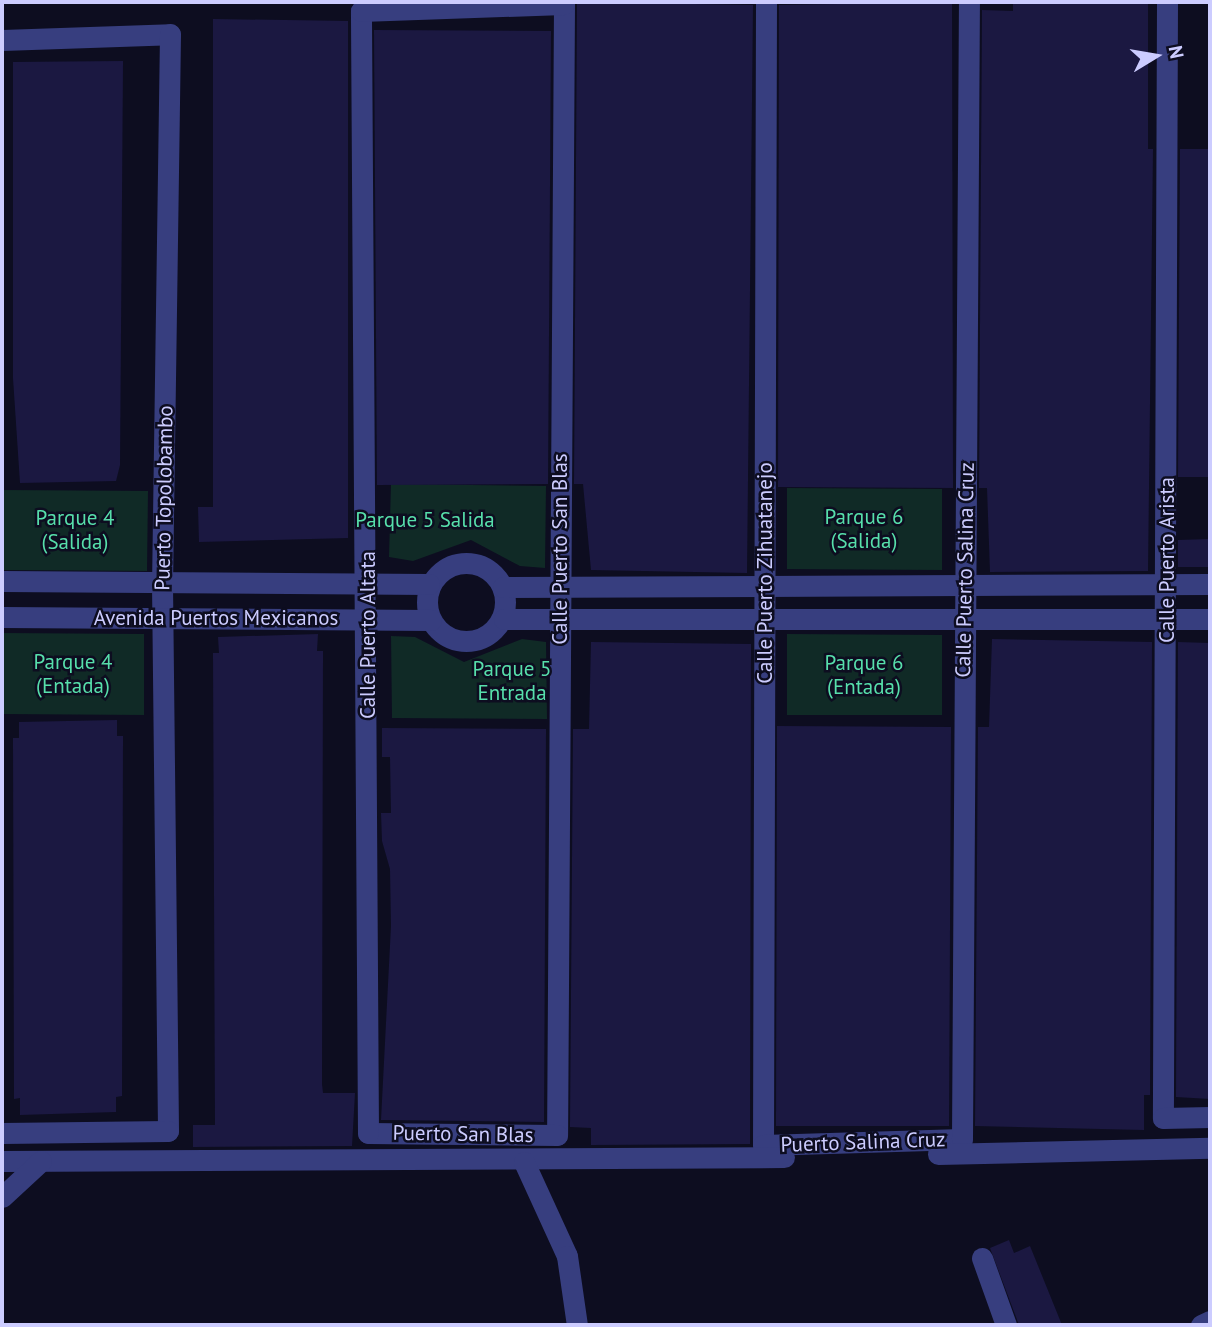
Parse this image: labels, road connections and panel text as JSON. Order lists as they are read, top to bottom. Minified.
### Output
{"streets":{"street":["Puerto Topolobambo","Calle Puerto San Blas","Calle Puerto Arista","Calle Puerto Salina Cruz","Calle Puerto Zihuatanejo","Avenida Puertos Mexicanos","Calle Puerto Altata","Puerto San Blas","Puerto Salina Cruz"]},"crossings":[["Puerto Topolobambo","Avenida Puertos Mexicanos"],["Calle Puerto San Blas","Calle Puerto Altata"],["Calle Puerto San Blas","Puerto San Blas"],["Calle Puerto Salina Cruz","Puerto Salina Cruz"],["Calle Puerto Zihuatanejo","Puerto Salina Cruz"],["Avenida Puertos Mexicanos","Calle Puerto Altata"],["Calle Puerto Altata","Puerto San Blas"]],"parks":["Parque 6 (Salida)","Parque 4 (Salida)","Parque 5 Salida","Parque 4 (Entada)","Parque 6 (Entada)","Parque 5 Entrada"],"north":"right"}
